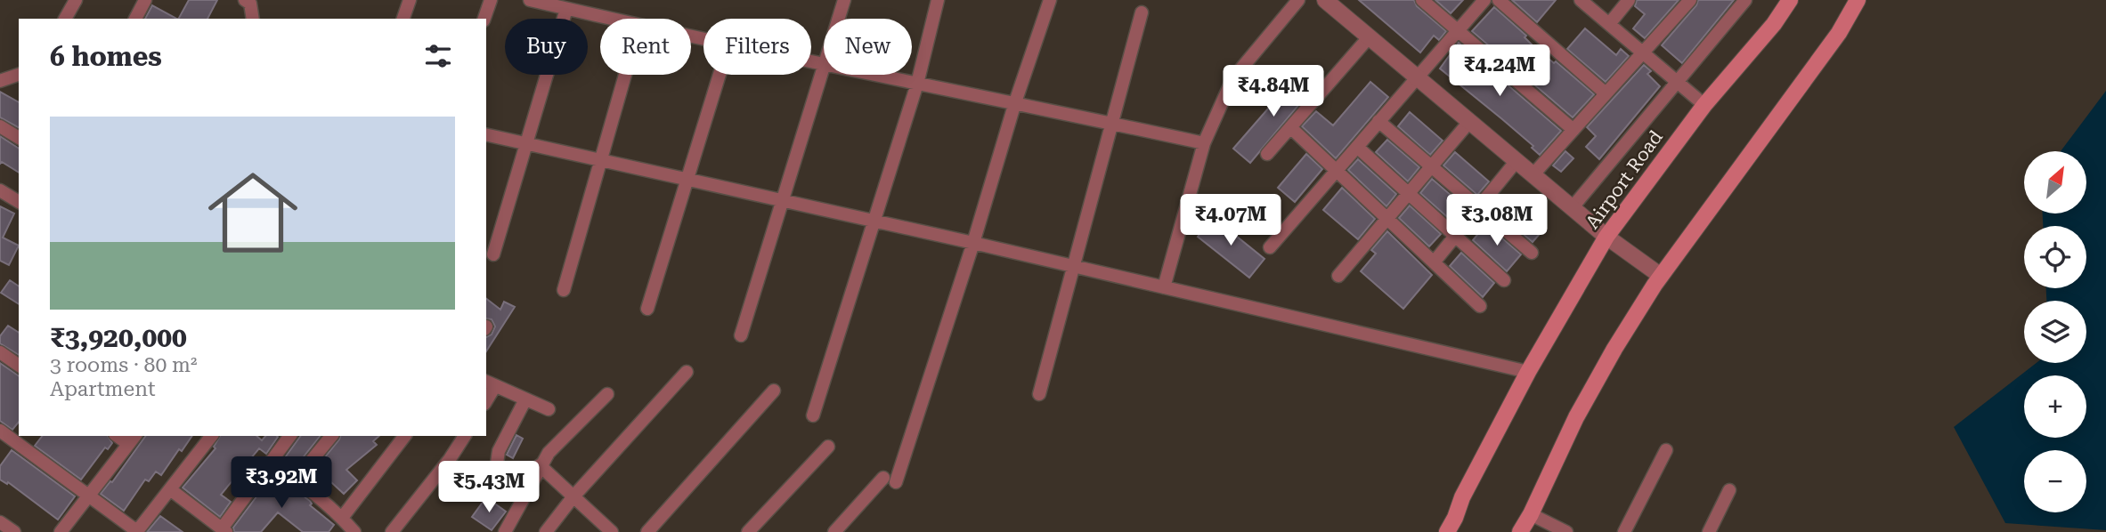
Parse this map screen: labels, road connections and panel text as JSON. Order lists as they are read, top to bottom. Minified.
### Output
{"streets":{"main road":["Airport Road"]},"north":"top right","page":{"chip":["Buy","Rent","Filters","New"],"heading":"6 homes","price":["₹4.24M","₹4.84M","₹4.07M","₹3.08M","₹3.92M","₹5.43M"],"list":[{"name":"₹3,920,000","note":"3 rooms · 80 m² · Apartment"}],"map_buttons":["+","−"]}}
